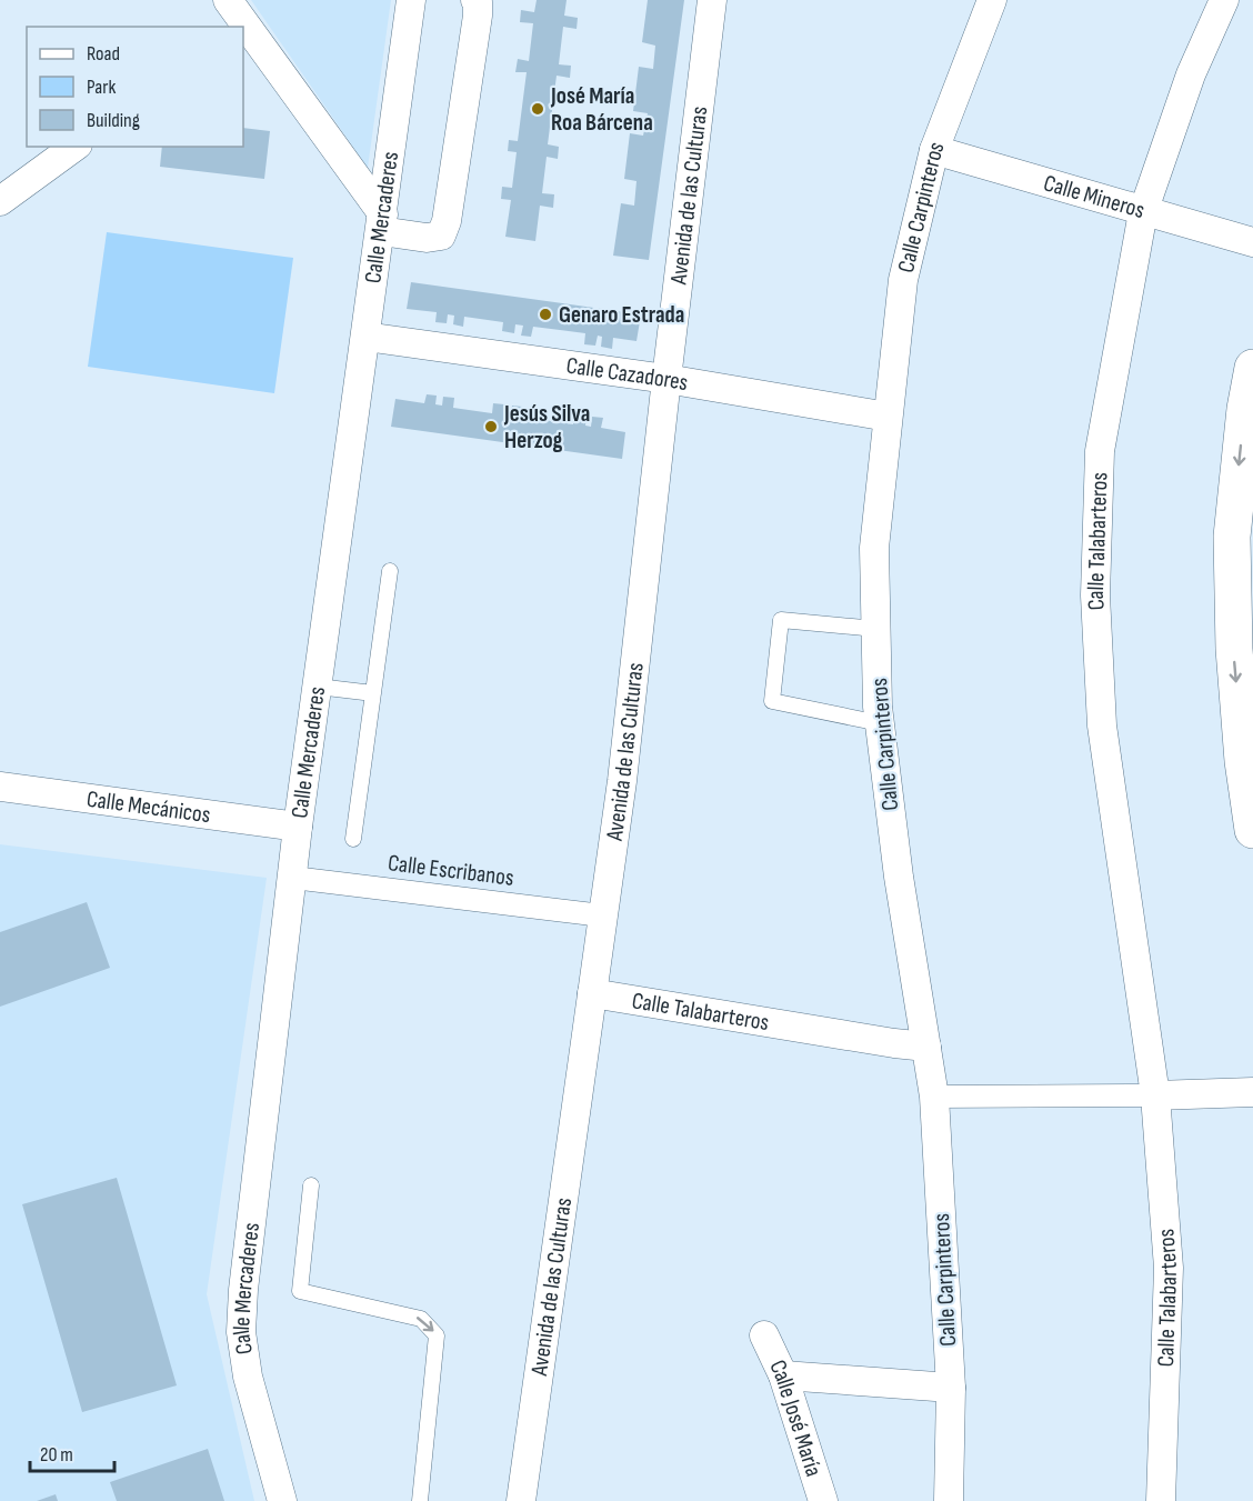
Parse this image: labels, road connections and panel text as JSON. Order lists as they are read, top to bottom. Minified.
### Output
{"streets":{"street":["Avenida de las Culturas","Calle Mineros","Calle Carpinteros","Calle Mercaderes","Calle Cazadores","Calle Talabarteros","Calle Mecánicos","Calle Escribanos","Calle José María"]},"crossings":[["Avenida de las Culturas","Calle Cazadores"],["Avenida de las Culturas","Calle Talabarteros"],["Avenida de las Culturas","Calle Escribanos"],["Calle Mineros","Calle Carpinteros"],["Calle Mineros","Calle Talabarteros"],["Calle Carpinteros","Calle Cazadores"],["Calle Carpinteros","Calle Talabarteros"],["Calle Mercaderes","Calle Cazadores"],["Calle Mercaderes","Calle Mecánicos"],["Calle Mercaderes","Calle Escribanos"]],"places":["José María Roa Bárcena","Genaro Estrada","Jesús Silva Herzog"],"legend":["Road","Park","Building"],"scale_bar":"20 m"}
